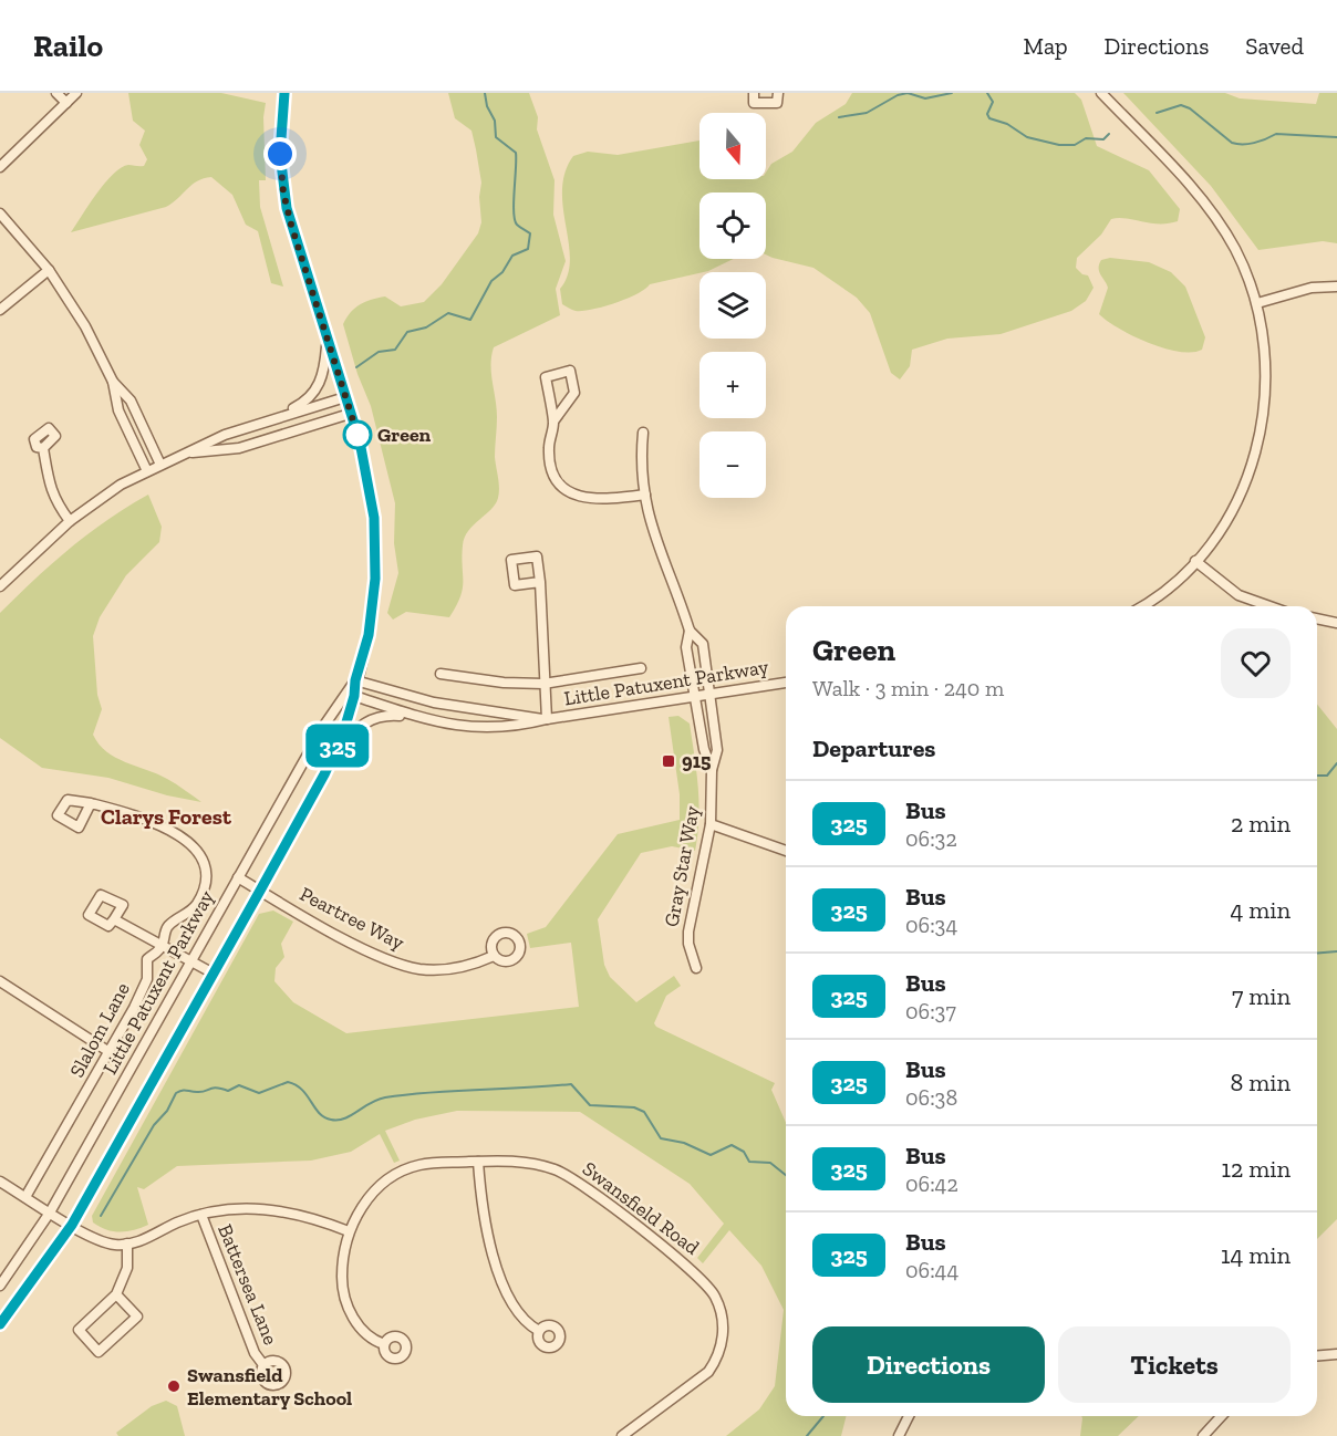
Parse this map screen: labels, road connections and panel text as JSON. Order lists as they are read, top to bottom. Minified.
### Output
{"streets":{"street":["Little Patuxent Parkway","Gray Star Way","Peartree Way","Slalom Lane","Swansfield Road","Battersea Lane"]},"crossings":[["Little Patuxent Parkway","Gray Star Way"],["Little Patuxent Parkway","Peartree Way"]],"districts":["Clarys Forest"],"places":{"other":["Green","Swansfield Elementary School"],"transit":["915"]},"lines":["bus line 325"],"north":"bottom","page":{"header":"Railo","nav":["Map","Directions","Saved"],"on_map":"325","map_buttons":["+","−"],"heading":[["Green","Walk · 3 min · 240 m"],"Departures"],"list":[{"mark":"325","name":"Bus","note":"06:32","value":"2 min"},{"mark":"325","name":"Bus","note":"06:34","value":"4 min"},{"mark":"325","name":"Bus","note":"06:37","value":"7 min"},{"mark":"325","name":"Bus","note":"06:38","value":"8 min"},{"mark":"325","name":"Bus","note":"06:42","value":"12 min"},{"mark":"325","name":"Bus","note":"06:44","value":"14 min"}],"buttons":["Directions","Tickets"]}}
